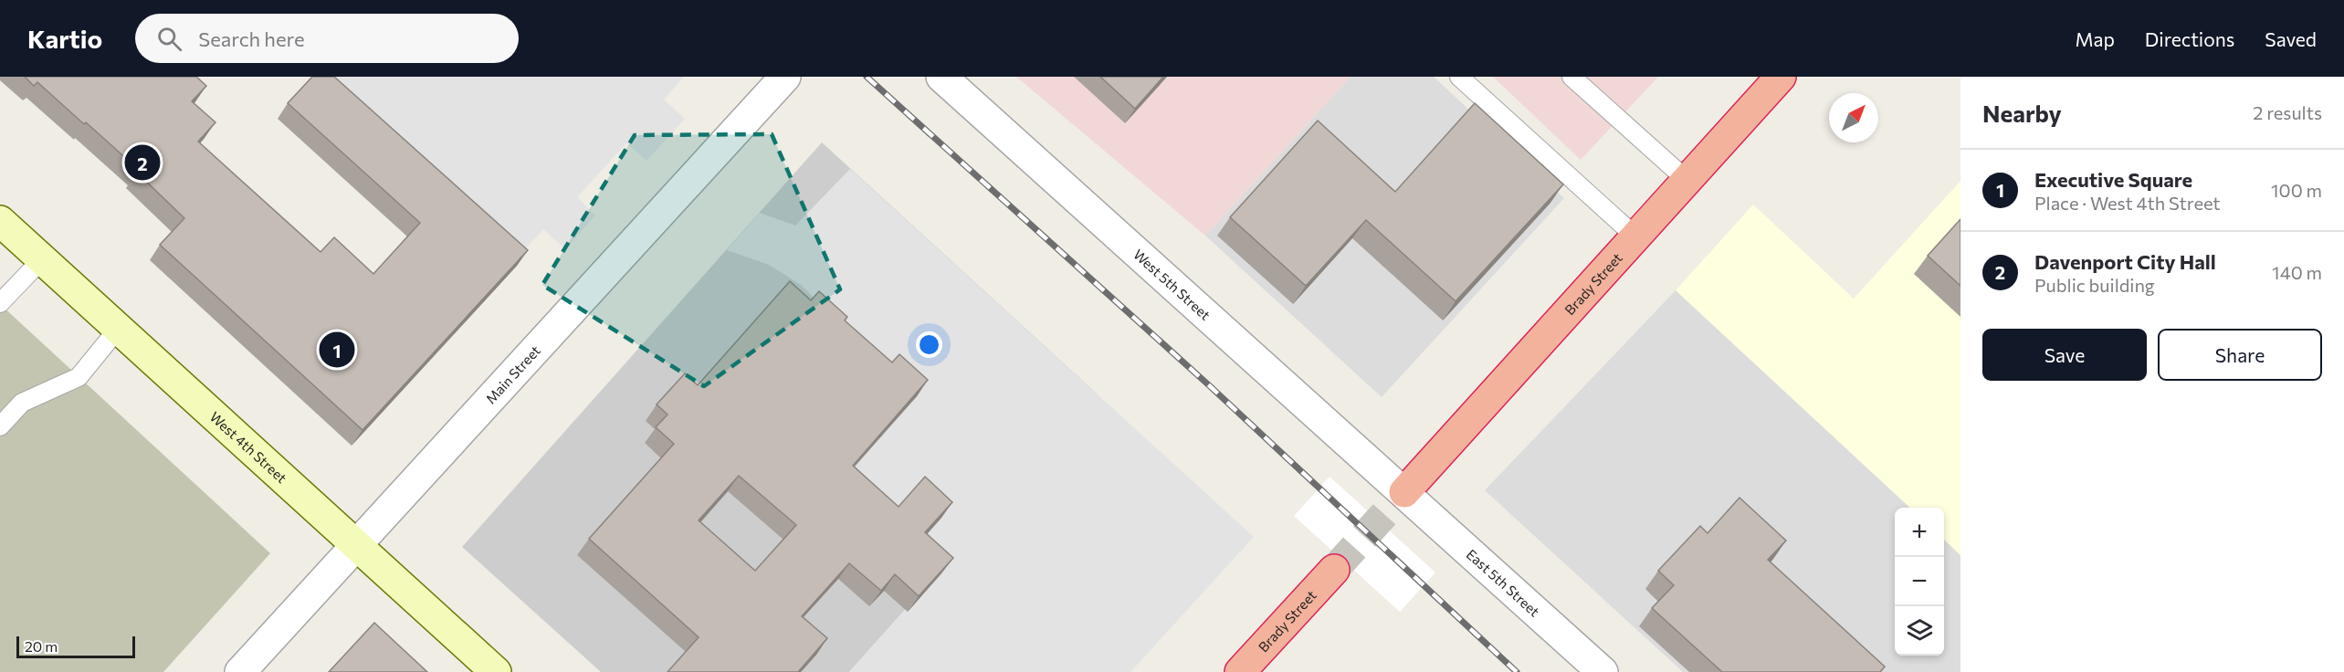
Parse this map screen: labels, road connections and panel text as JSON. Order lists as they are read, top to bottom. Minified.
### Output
{"streets":{"highway":["Brady Street"],"main road":["West 4th Street"],"street":["West 5th Street","Main Street","East 5th Street"]},"crossings":[["Brady Street","West 5th Street"],["Brady Street","East 5th Street"],["West 5th Street","East 5th Street"],["Main Street","West 4th Street"]],"scale_bar":"20 m","north":"top right","page":{"header":"Kartio","search":"Search here","nav":["Map","Directions","Saved"],"heading":["Nearby","2 results"],"pins":["2","1"],"list":[{"mark":"1","name":"Executive Square","note":"Place · West 4th Street","value":"100 m"},{"mark":"2","name":"Davenport City Hall","note":"Public building","value":"140 m"}],"buttons":["Save","Share"],"map_buttons":["+","−"],"scale":"20 m"}}
